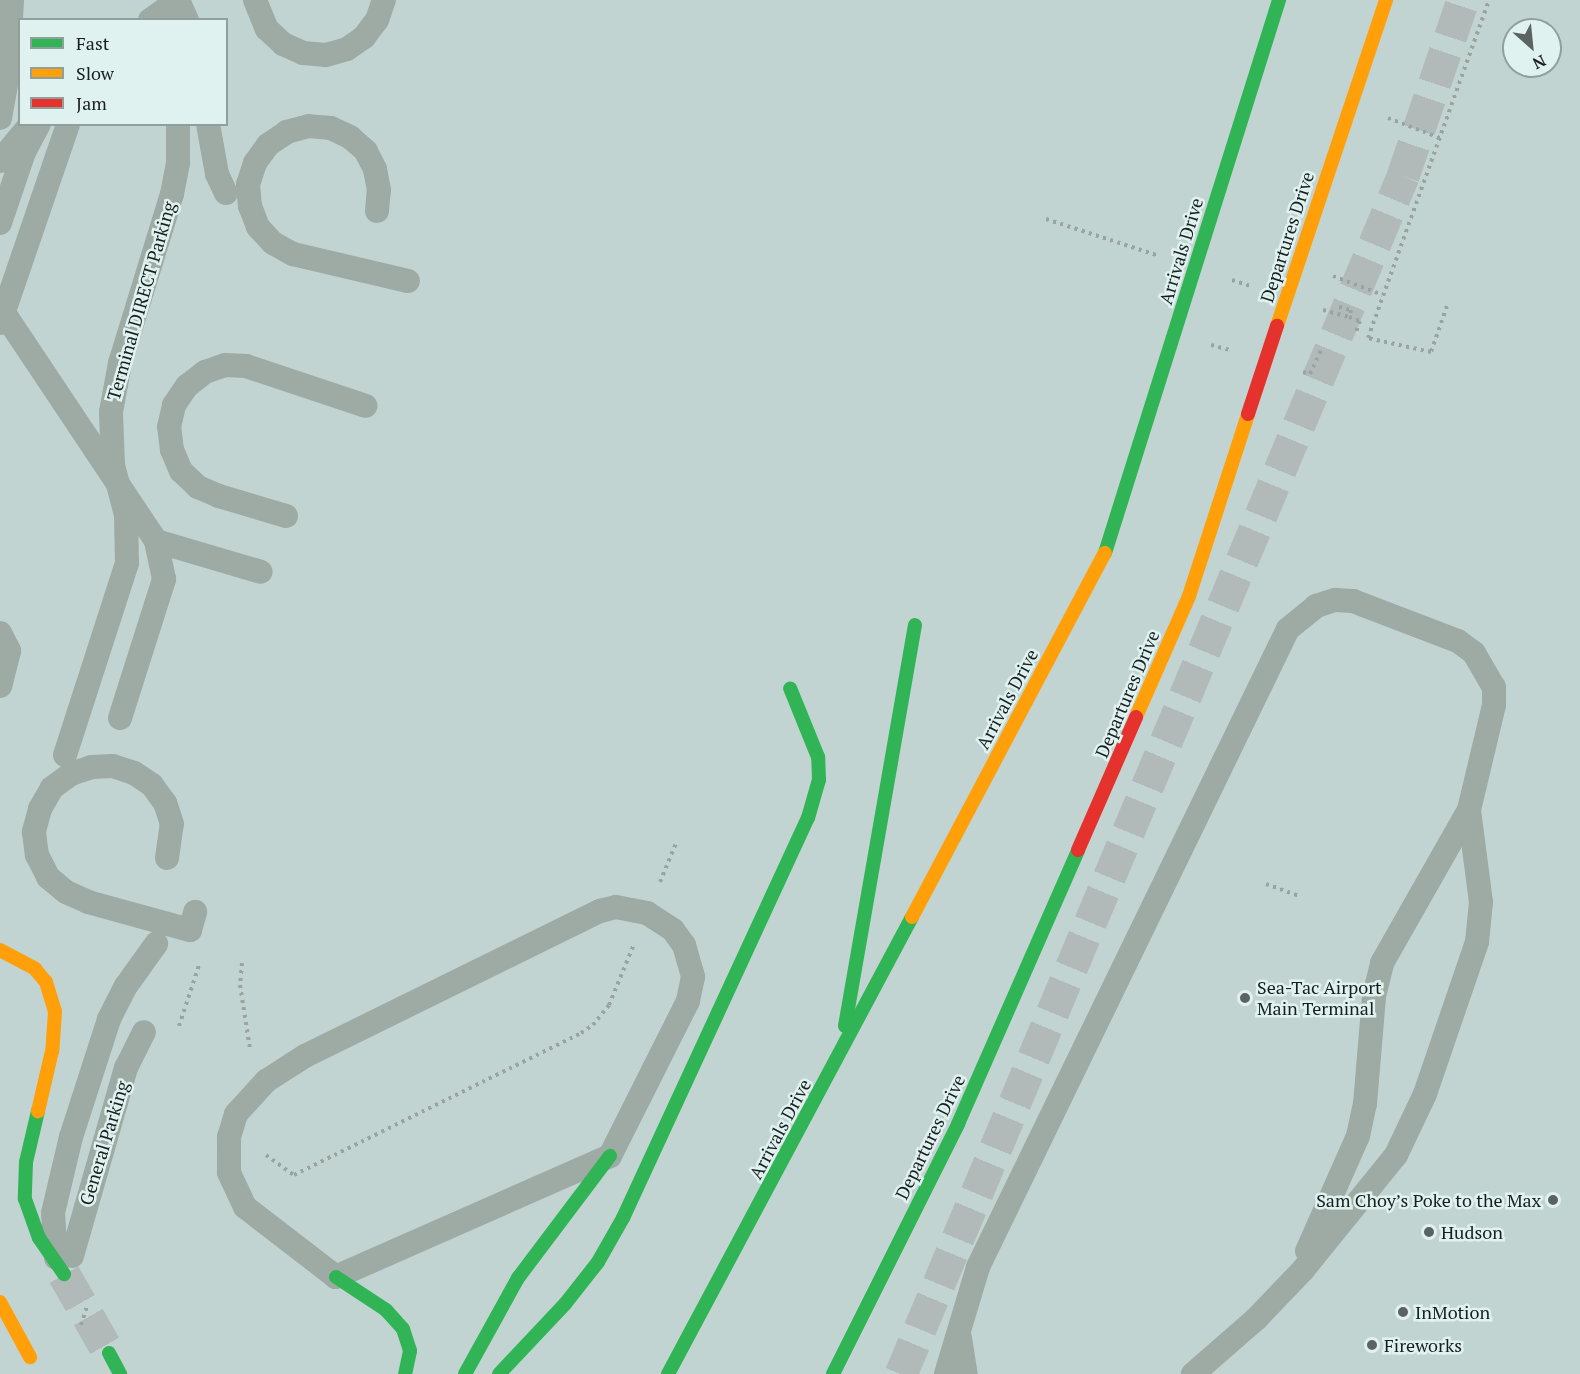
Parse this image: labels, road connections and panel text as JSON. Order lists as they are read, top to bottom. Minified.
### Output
{"streets":{"main road":["Departures Drive","Arrivals Drive"],"lane":["Terminal DIRECT Parking","General Parking"]},"places":["Sea-Tac Airport Main Terminal","Sam Choy’s Poke to the Max","Hudson","InMotion","Fireworks"],"legend":["Fast","Slow","Jam"],"north":"bottom right"}
